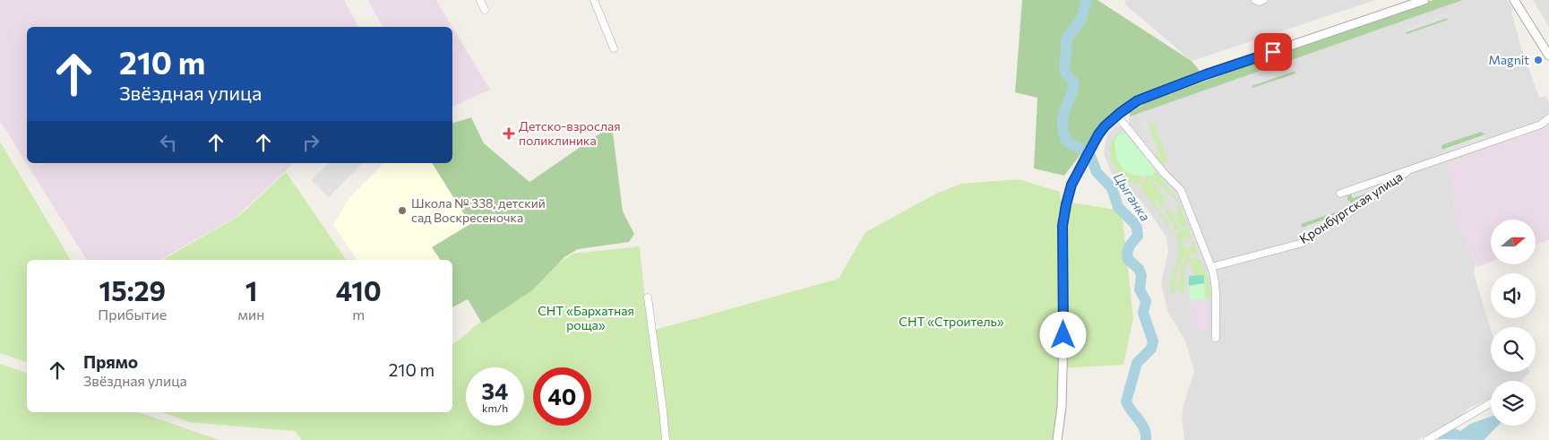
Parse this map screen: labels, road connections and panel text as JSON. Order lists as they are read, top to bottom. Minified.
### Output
{"streets":{"street":["Кронбургская улица"]},"water":["Цыганка"],"parks":["СНТ «Бархатная роща»","СНТ «Строитель»"],"places":{"other":["Magnit","Школа № 338, детский сад Воскресеночка"],"health":["Детско-взрослая поликлиника"]},"north":"right","page":{"turn":["210 m","Звёздная улица"],"eta":["15:29","Прибытие","1","мин","410","m"],"list":[{"name":"Прямо","note":"Звёздная улица","value":"210 m"}],"speed":"34 km/h","limit":"40"}}
